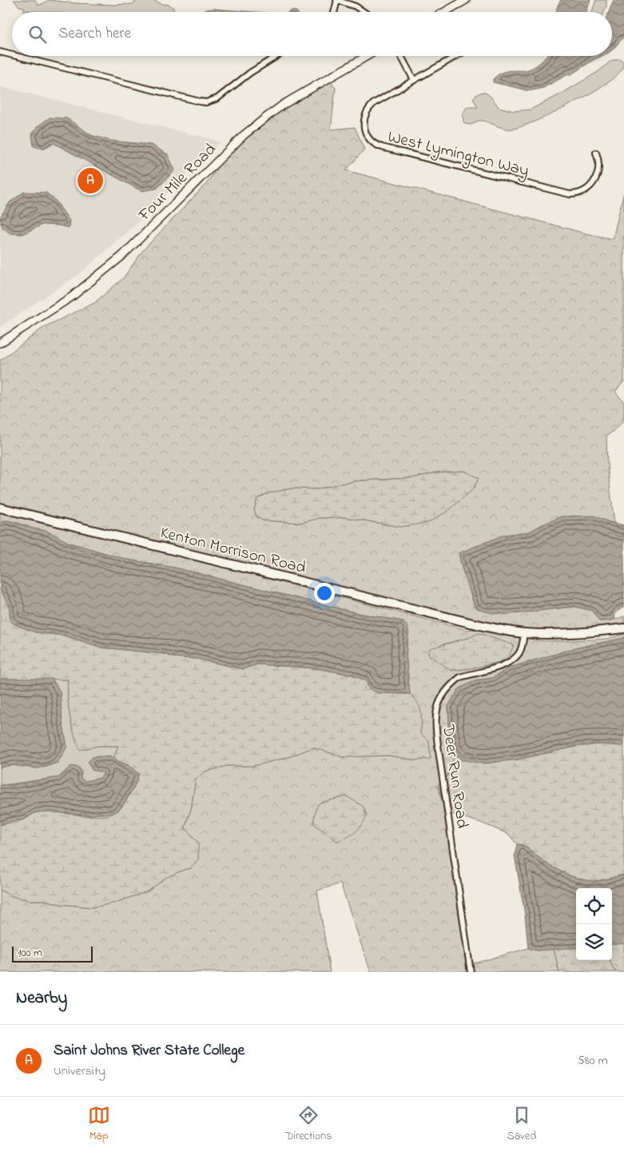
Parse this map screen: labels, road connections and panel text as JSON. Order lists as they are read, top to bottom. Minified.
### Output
{"streets":{"main road":["Four Mile Road","Kenton Morrison Road"],"street":["West Lymington Way","Deer Run Road"]},"crossings":[["Kenton Morrison Road","Deer Run Road"]],"scale_bar":"100 m","page":{"search":"Search here","pins":"A","scale":"100 m","heading":"Nearby","list":[{"mark":"A","name":"Saint Johns River State College","note":"University","value":"580 m"}],"nav":["Map","Directions","Saved"]}}
